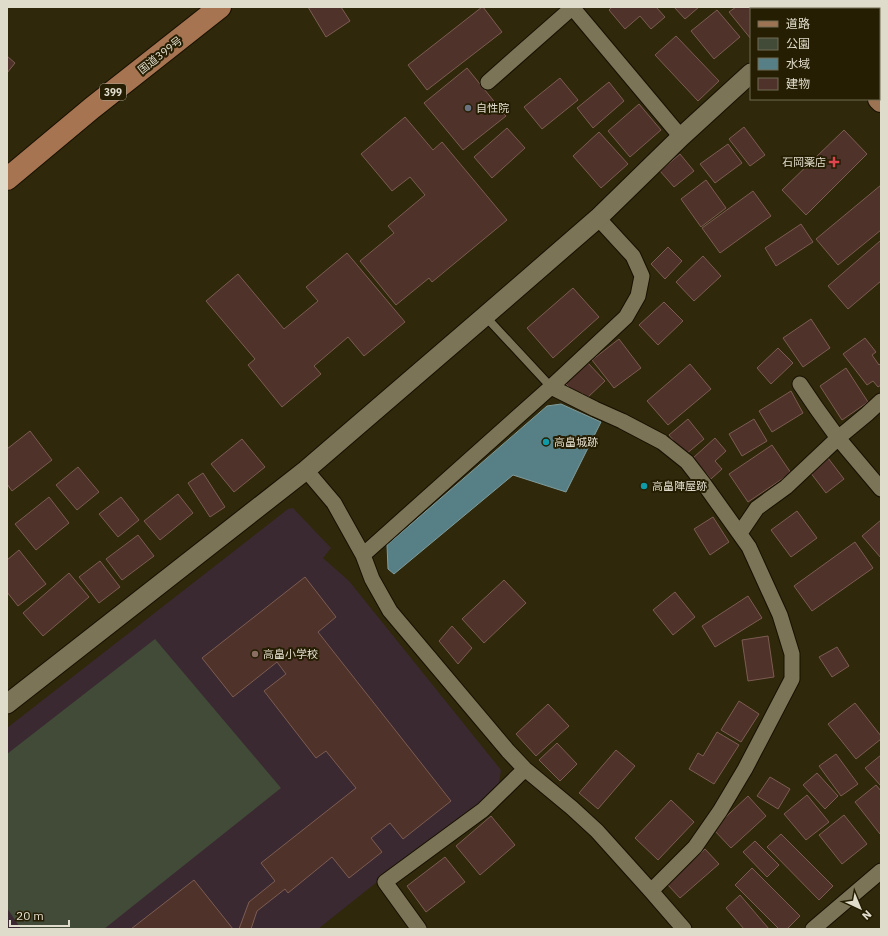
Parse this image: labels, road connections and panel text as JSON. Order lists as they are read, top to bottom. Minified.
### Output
{"streets":{"highway":["国道399号","399"]},"places":{"other":["自性院","高畠城跡","高畠陣屋跡","高畠小学校"],"health":["石岡薬店"]},"legend":["道路","公園","水域","建物"],"scale_bar":"20 m","north":"bottom right"}
